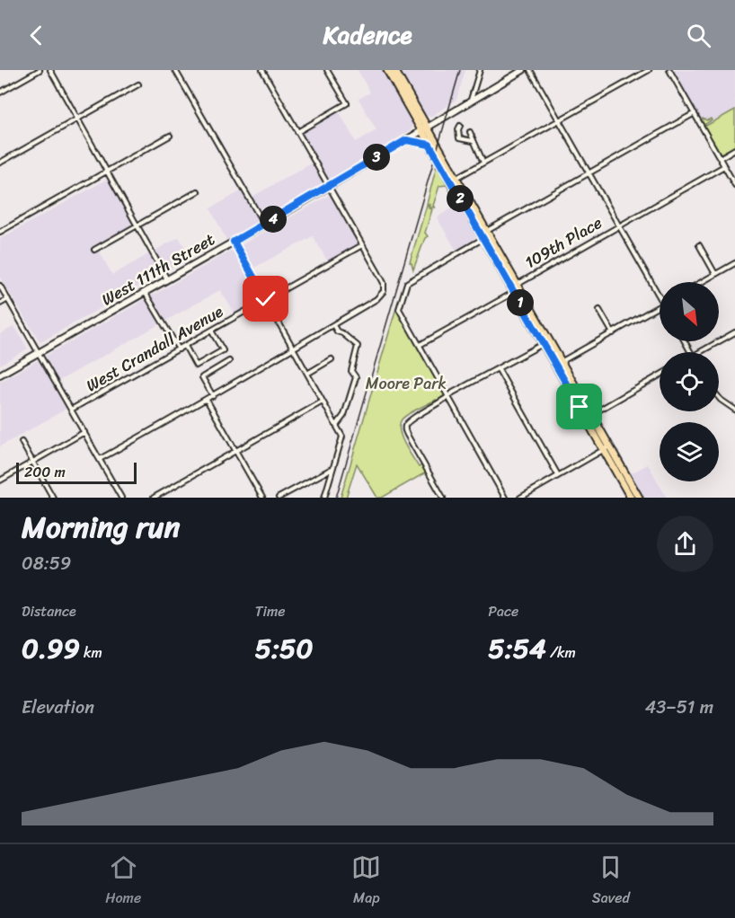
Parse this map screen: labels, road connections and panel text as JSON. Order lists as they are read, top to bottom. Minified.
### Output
{"streets":{"main road":["West 111th Street"],"street":["109th Place","West Crandall Avenue"]},"parks":["Moore Park"],"scale_bar":"200 m","north":"bottom right","page":{"header":"Kadence","pins":["3","2","4","1"],"scale":"200 m","heading":["Morning run","08:59"],"stats":[["Distance","0.99 km"],["Time","5:50"],["Pace","5:54 /km"]],"chart":["Elevation","43–51 m"],"tabs":["Home","Map","Saved"]}}
